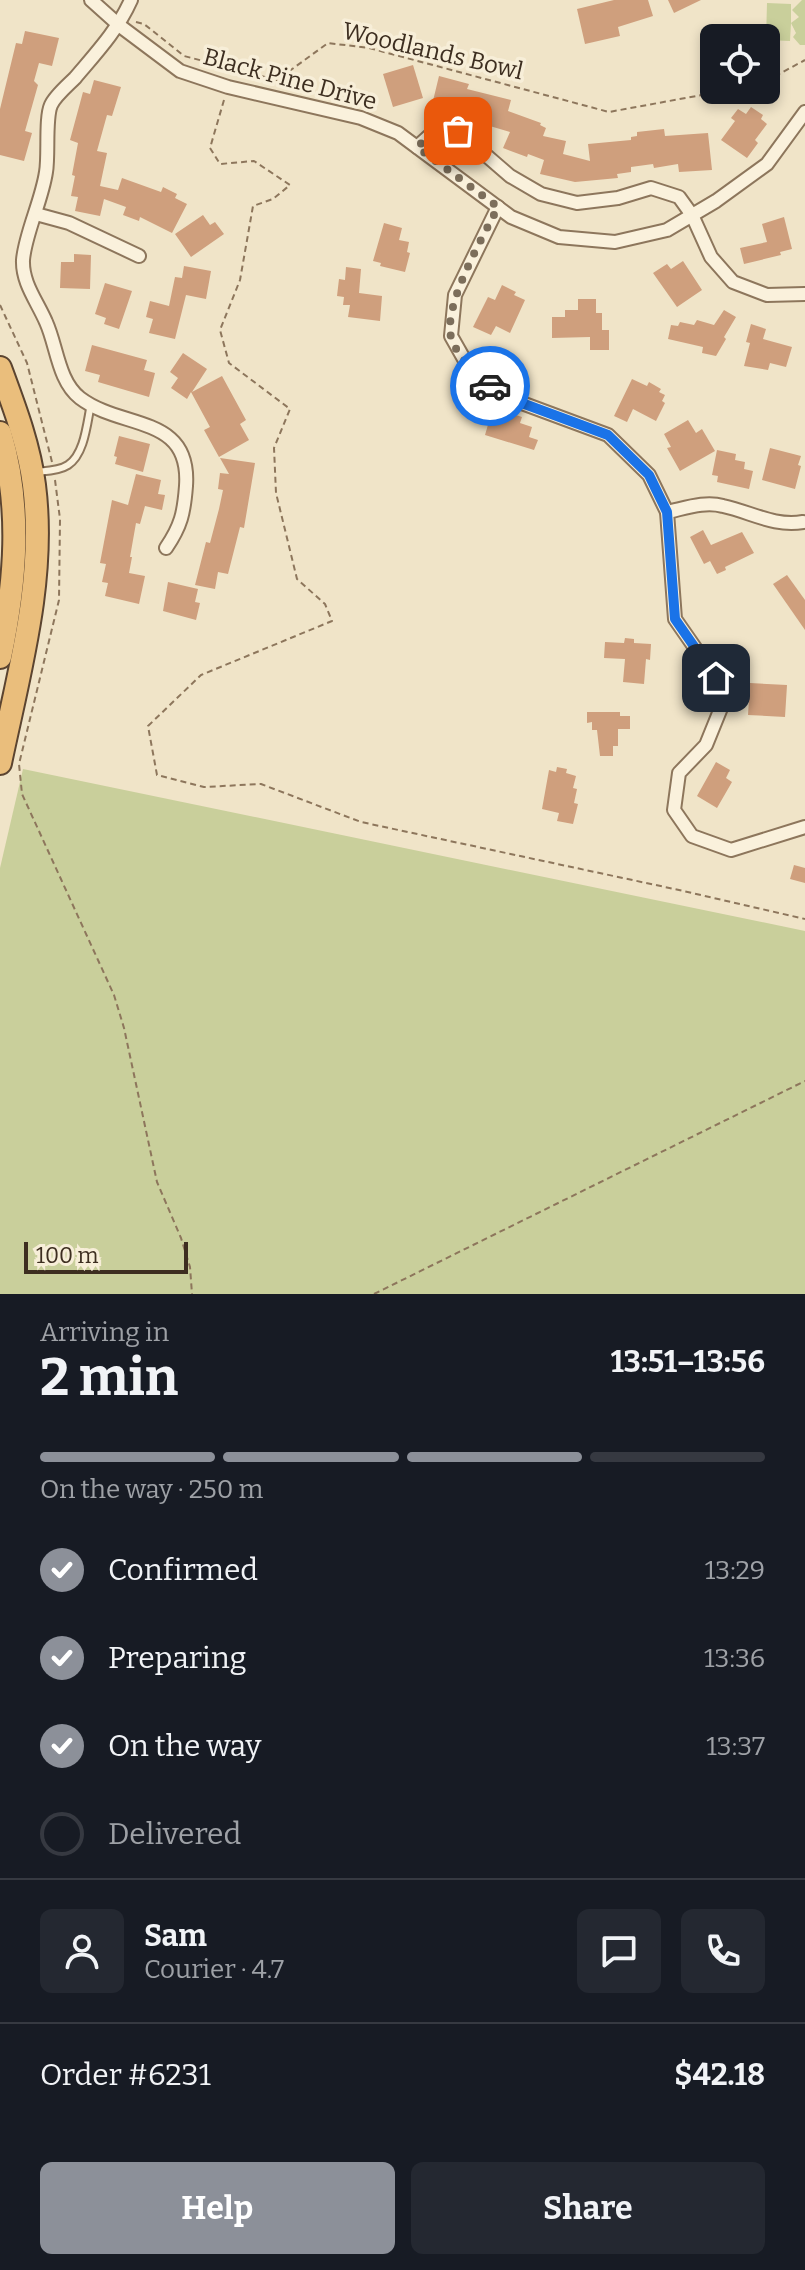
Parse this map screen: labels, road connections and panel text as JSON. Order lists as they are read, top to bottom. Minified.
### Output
{"streets":{"street":["Black Pine Drive"],"path":["Woodlands Bowl"]},"crossings":[["Woodlands Bowl","Black Pine Drive"]],"scale_bar":"100 m","page":{"scale":"100 m","heading":["2 min","Arriving in","13:51–13:56"],"panel":["Sam","Courier · 4.7","Order #6231","$42.18"],"bar":"On the way · 250 m","list":[["Confirmed","13:29"],["Preparing","13:36"],["On the way","13:37"],"Delivered"],"buttons":["Help","Share"]}}
